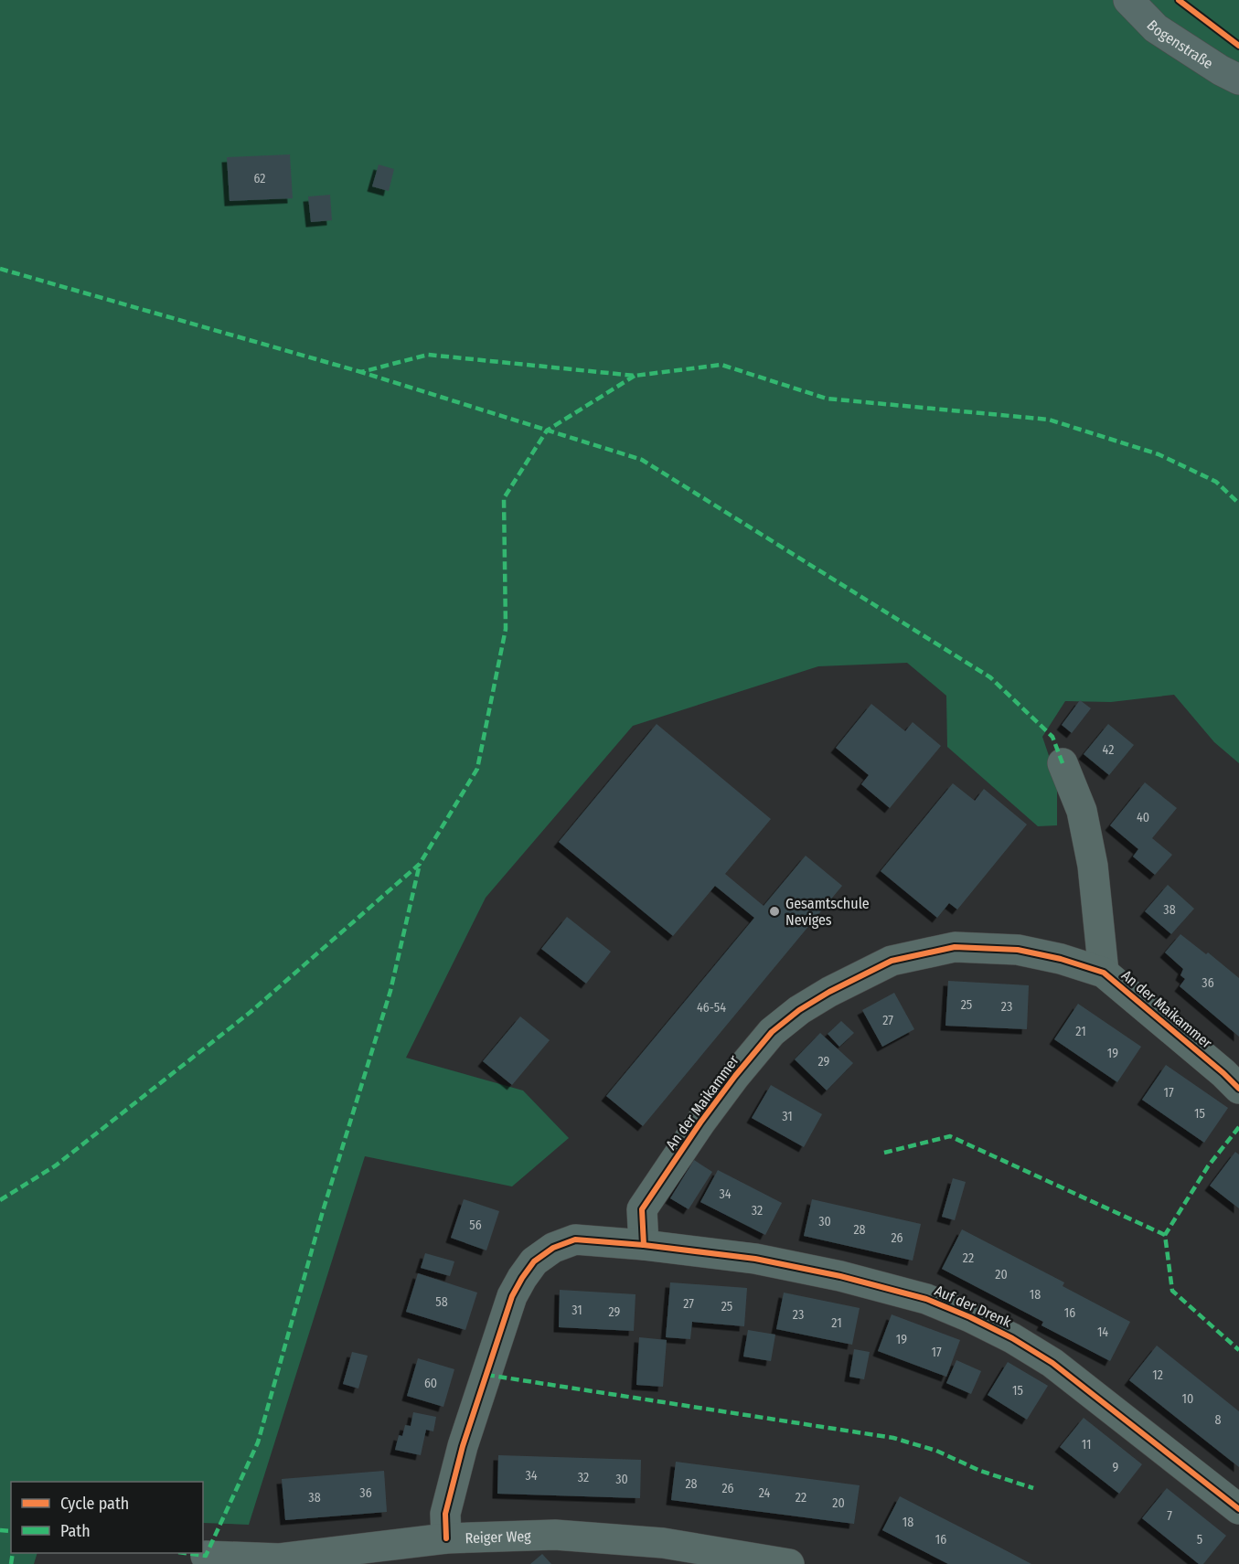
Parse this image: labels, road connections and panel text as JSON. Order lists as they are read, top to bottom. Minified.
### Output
{"streets":{"main road":["Bogenstraße"],"street":["An der Maikammer","Auf der Drenk","Reiger Weg"]},"crossings":[["An der Maikammer","Auf der Drenk"]],"places":["Gesamtschule Neviges"],"house_numbers":["62","42","40","38","36","25","23","46-54","27","21","19","29","17","15","31","34","32","30","56","28","26","22","20","18","58","27","25","31","29","16","23","21","14","19","17","12","60","15","10","8","11","9","34","32","30","28","26","36","24","38","22","20","7","18","16","5"],"legend":["Cycle path","Path"]}
